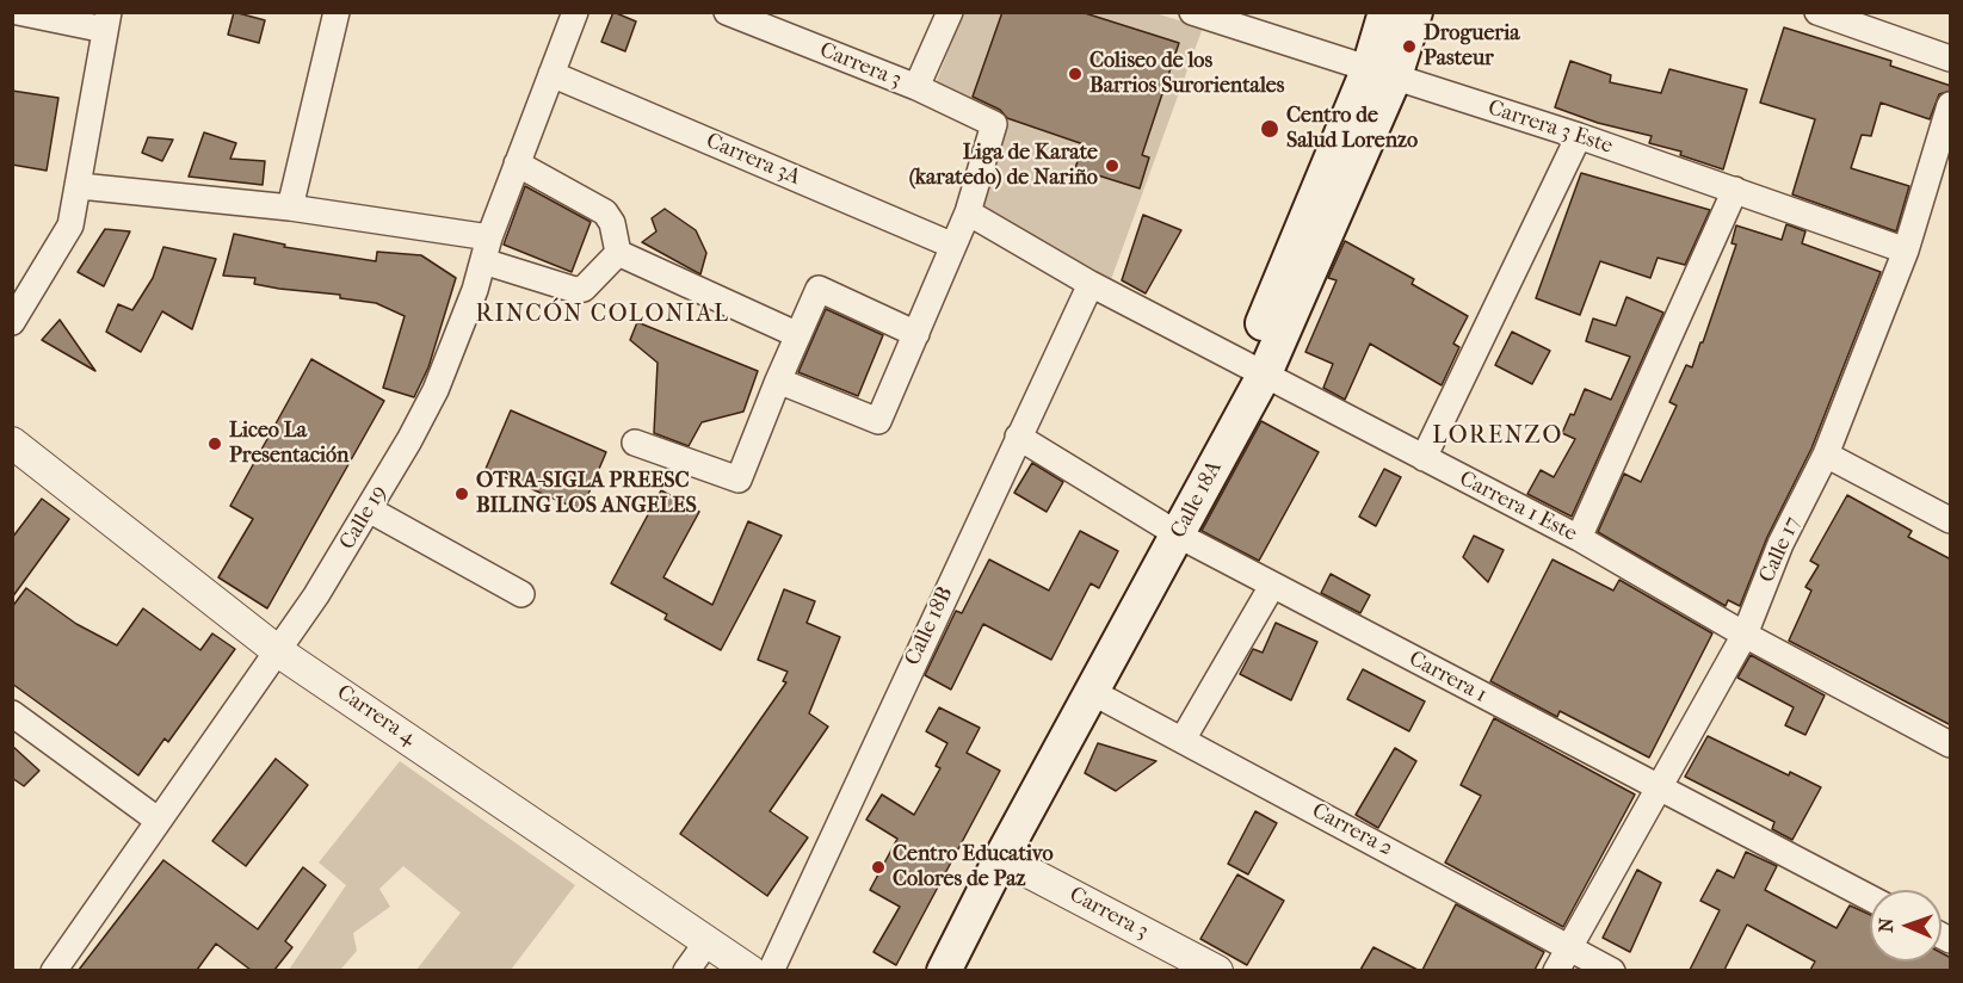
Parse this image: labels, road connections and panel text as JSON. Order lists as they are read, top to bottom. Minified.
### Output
{"streets":{"main road":["Calle 18A"],"street":["Carrera 3","Carrera 3 Este","Carrera 3A","Carrera 1 Este","Calle 19","Calle 17","Calle 18B","Carrera 1","Carrera 4","Carrera 2"]},"crossings":[["Carrera 3","Calle 18A"],["Carrera 3 Este","Calle 18A"],["Carrera 3 Este","Calle 17"],["Carrera 3A","Calle 19"],["Calle 18A","Carrera 1 Este"],["Calle 18A","Carrera 1"],["Calle 18A","Carrera 2"],["Carrera 1 Este","Calle 17"],["Carrera 1 Este","Calle 18B"],["Calle 19","Carrera 4"],["Calle 17","Carrera 1"],["Calle 17","Carrera 2"],["Calle 18B","Carrera 1"]],"districts":["RINCÓN COLONIAL","LORENZO"],"places":["Drogueria Pasteur","Coliseo de los Barrios Surorientales","Centro de Salud Lorenzo","Liga de Karate (karatedo) de Nariño","Liceo La Presentación","OTRA-SIGLA PREESC BILING LOS ANGELES","Centro Educativo Colores de Paz"],"north":"left"}
